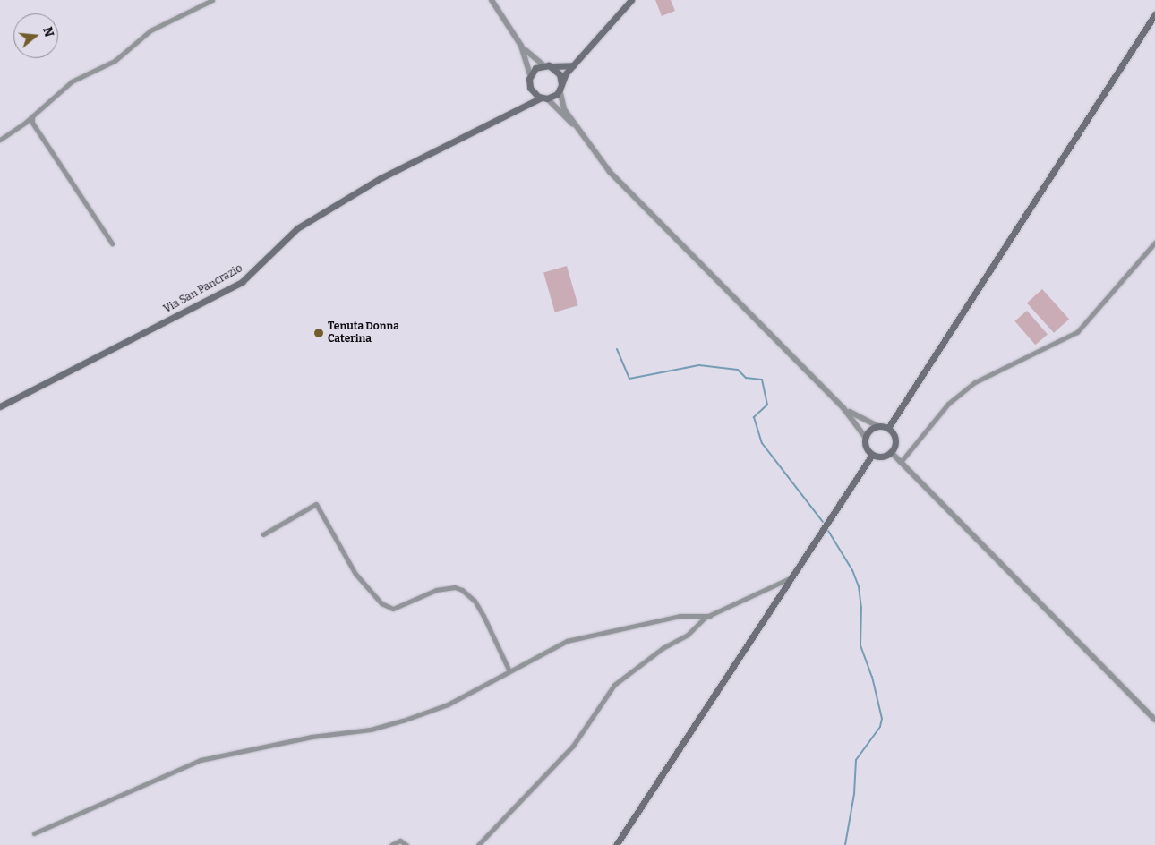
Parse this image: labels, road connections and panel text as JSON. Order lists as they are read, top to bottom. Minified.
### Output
{"streets":{"main road":["Via San Pancrazio"]},"places":["Tenuta Donna Caterina"],"north":"right"}
